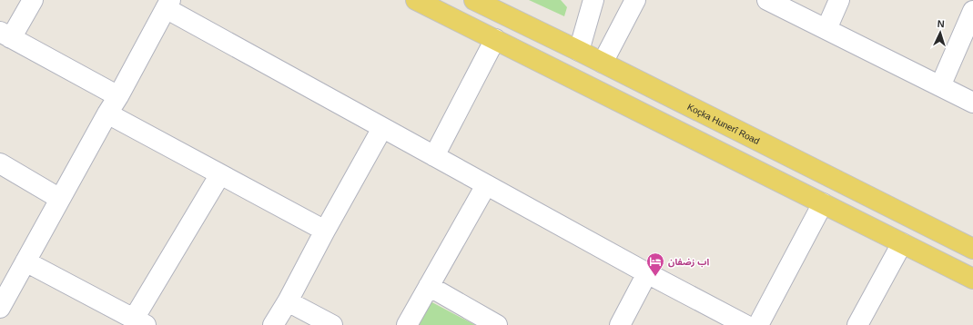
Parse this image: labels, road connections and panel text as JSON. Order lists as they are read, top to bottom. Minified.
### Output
{"streets":{"main road":["Koçka Hunerî Road"]},"places":{"hotel":["اب زضفان"]},"north":"top"}
